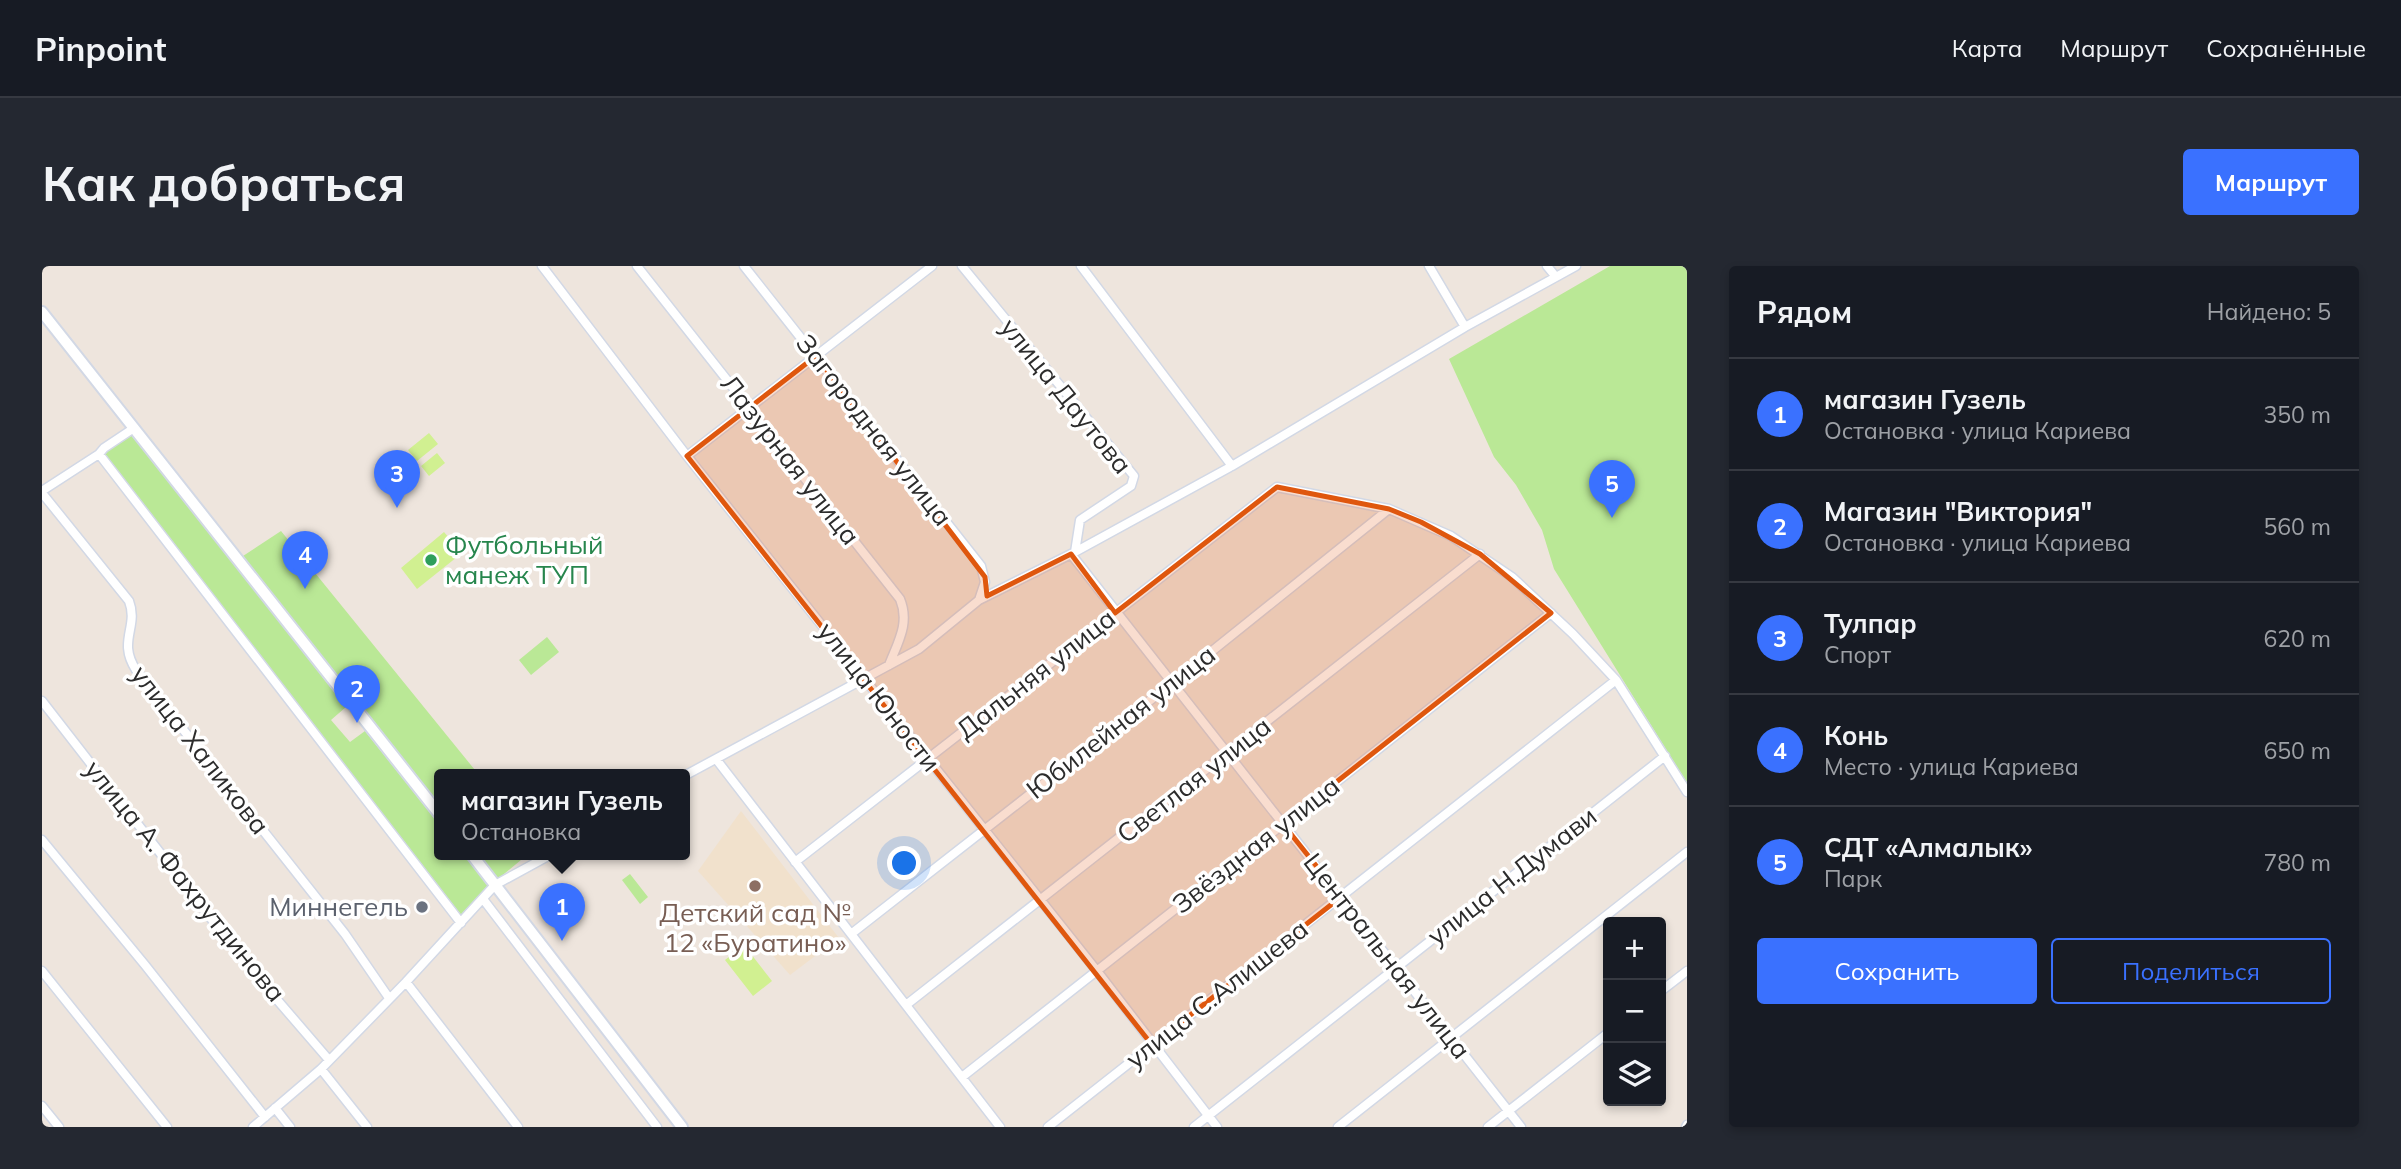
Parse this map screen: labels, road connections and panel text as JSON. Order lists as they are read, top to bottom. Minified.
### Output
{"streets":{"street":["улица Даутова","Загородная улица","Лазурная улица","Дальняя улица","улица Юности","Юбилейная улица","улица Халикова","Светлая улица","Звёздная улица","улица Н.Думави","улица А. Фахрутдинова","Центральная улица","улица С.Алишева"]},"crossings":[["улица Даутова","Центральная улица"],["Дальняя улица","улица Юности"],["Дальняя улица","Юбилейная улица"],["Дальняя улица","Центральная улица"],["улица Юности","Юбилейная улица"],["улица Юности","Светлая улица"],["улица Юности","Звёздная улица"],["улица Юности","улица Н.Думави"],["улица Юности","улица С.Алишева"],["Юбилейная улица","Центральная улица"],["Светлая улица","Центральная улица"],["Звёздная улица","Центральная улица"],["улица Н.Думави","Центральная улица"],["Центральная улица","улица С.Алишева"]],"places":["Футбольный манеж ТУП","Детский сад № 12 «Буратино»","Миннегель"],"page":{"header":"Pinpoint","nav":["Карта","Маршрут","Сохранённые"],"buttons":["Маршрут",["Сохранить","Поделиться"]],"title":"Как добраться","heading":["Рядом","Найдено: 5"],"list":[{"mark":"1","name":"магазин Гузель","note":"Остановка · улица Кариева","value":"350 m"},{"mark":"2","name":"Магазин \"Виктория\"","note":"Остановка · улица Кариева","value":"560 m"},{"mark":"3","name":"Тулпар","note":"Спорт","value":"620 m"},{"mark":"4","name":"Конь","note":"Место · улица Кариева","value":"650 m"},{"mark":"5","name":"СДТ «Алмалык»","note":"Парк","value":"780 m"}],"pins":["3","5","4","2","1"],"popup":["магазин Гузель","Остановка"],"map_buttons":["+","−"]}}
